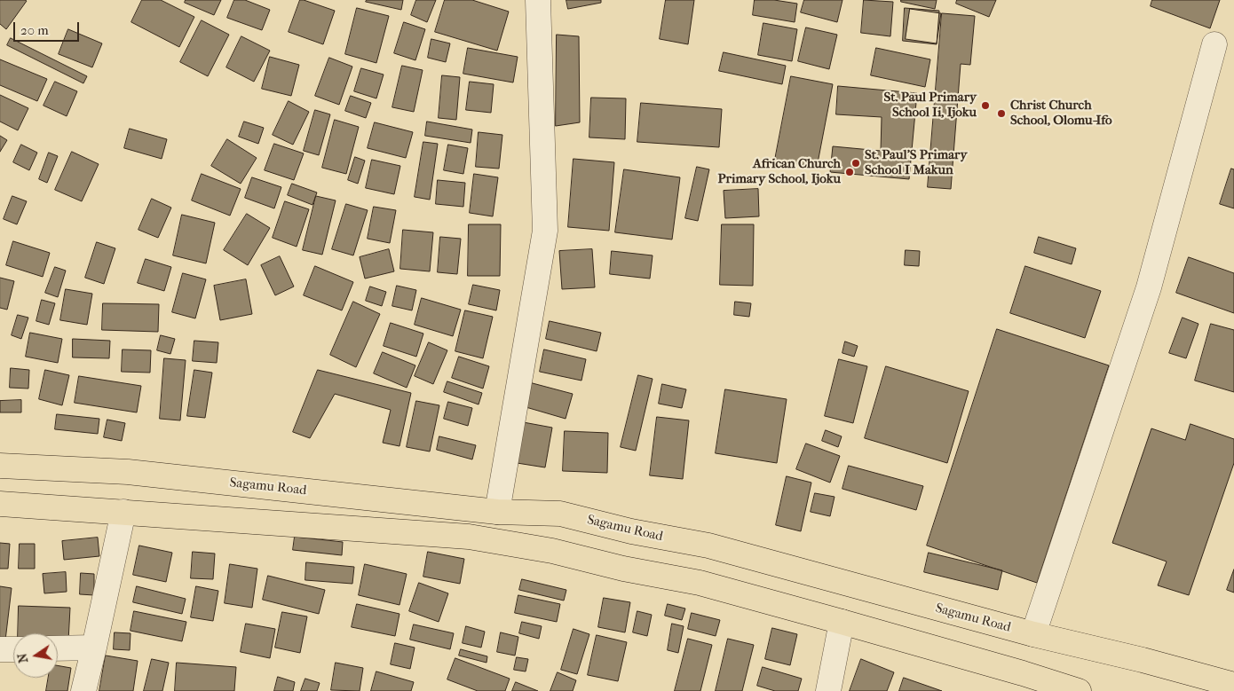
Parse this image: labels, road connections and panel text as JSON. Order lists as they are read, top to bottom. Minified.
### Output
{"streets":{"highway":["Sagamu Road"]},"places":["St. Paul Primary School Ii, Ijoku","Christ Church School, Olomu-Ifo","St. Paul'S Primary School I Makun","African Church Primary School, Ijoku"],"scale_bar":"20 m","north":"left"}
